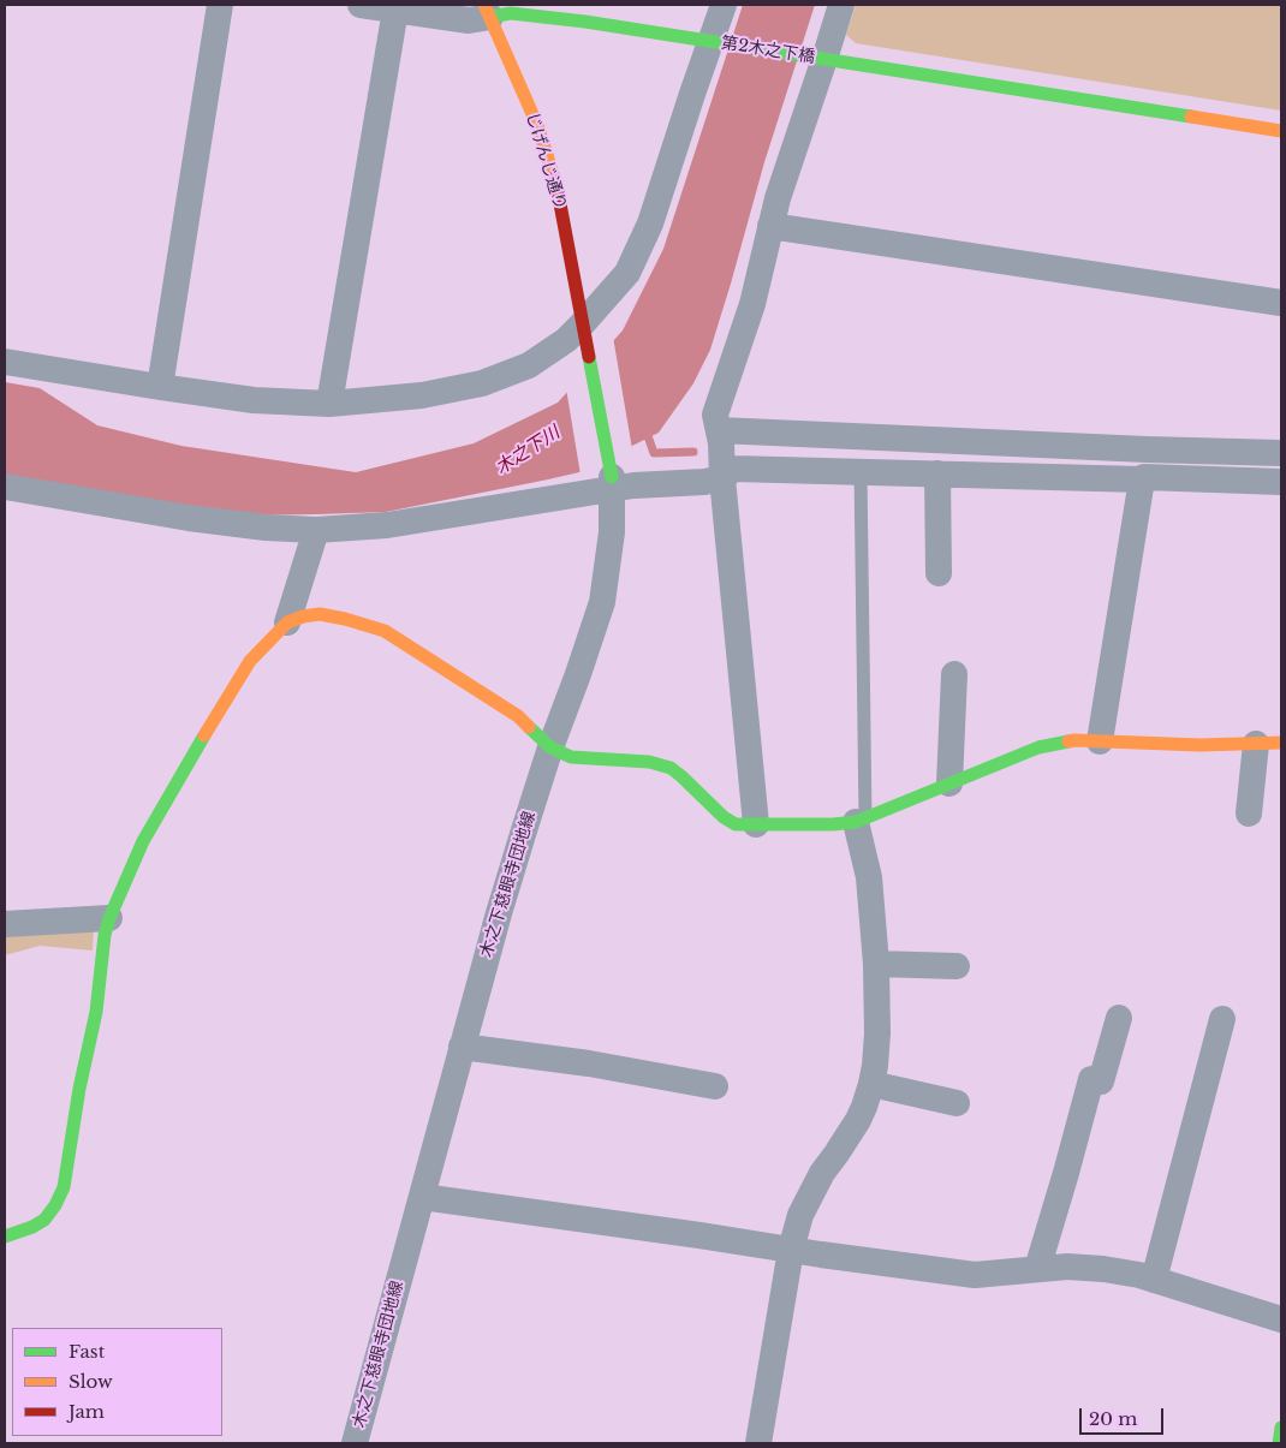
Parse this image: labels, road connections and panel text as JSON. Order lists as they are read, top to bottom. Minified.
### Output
{"streets":{"street":["第2木之下橋","じげんじ通り","木之下慈眼寺団地線"]},"crossings":[["第2木之下橋","じげんじ通り"],["じげんじ通り","木之下慈眼寺団地線"]],"water":["木之下川"],"legend":["Fast","Slow","Jam"],"scale_bar":"20 m"}
